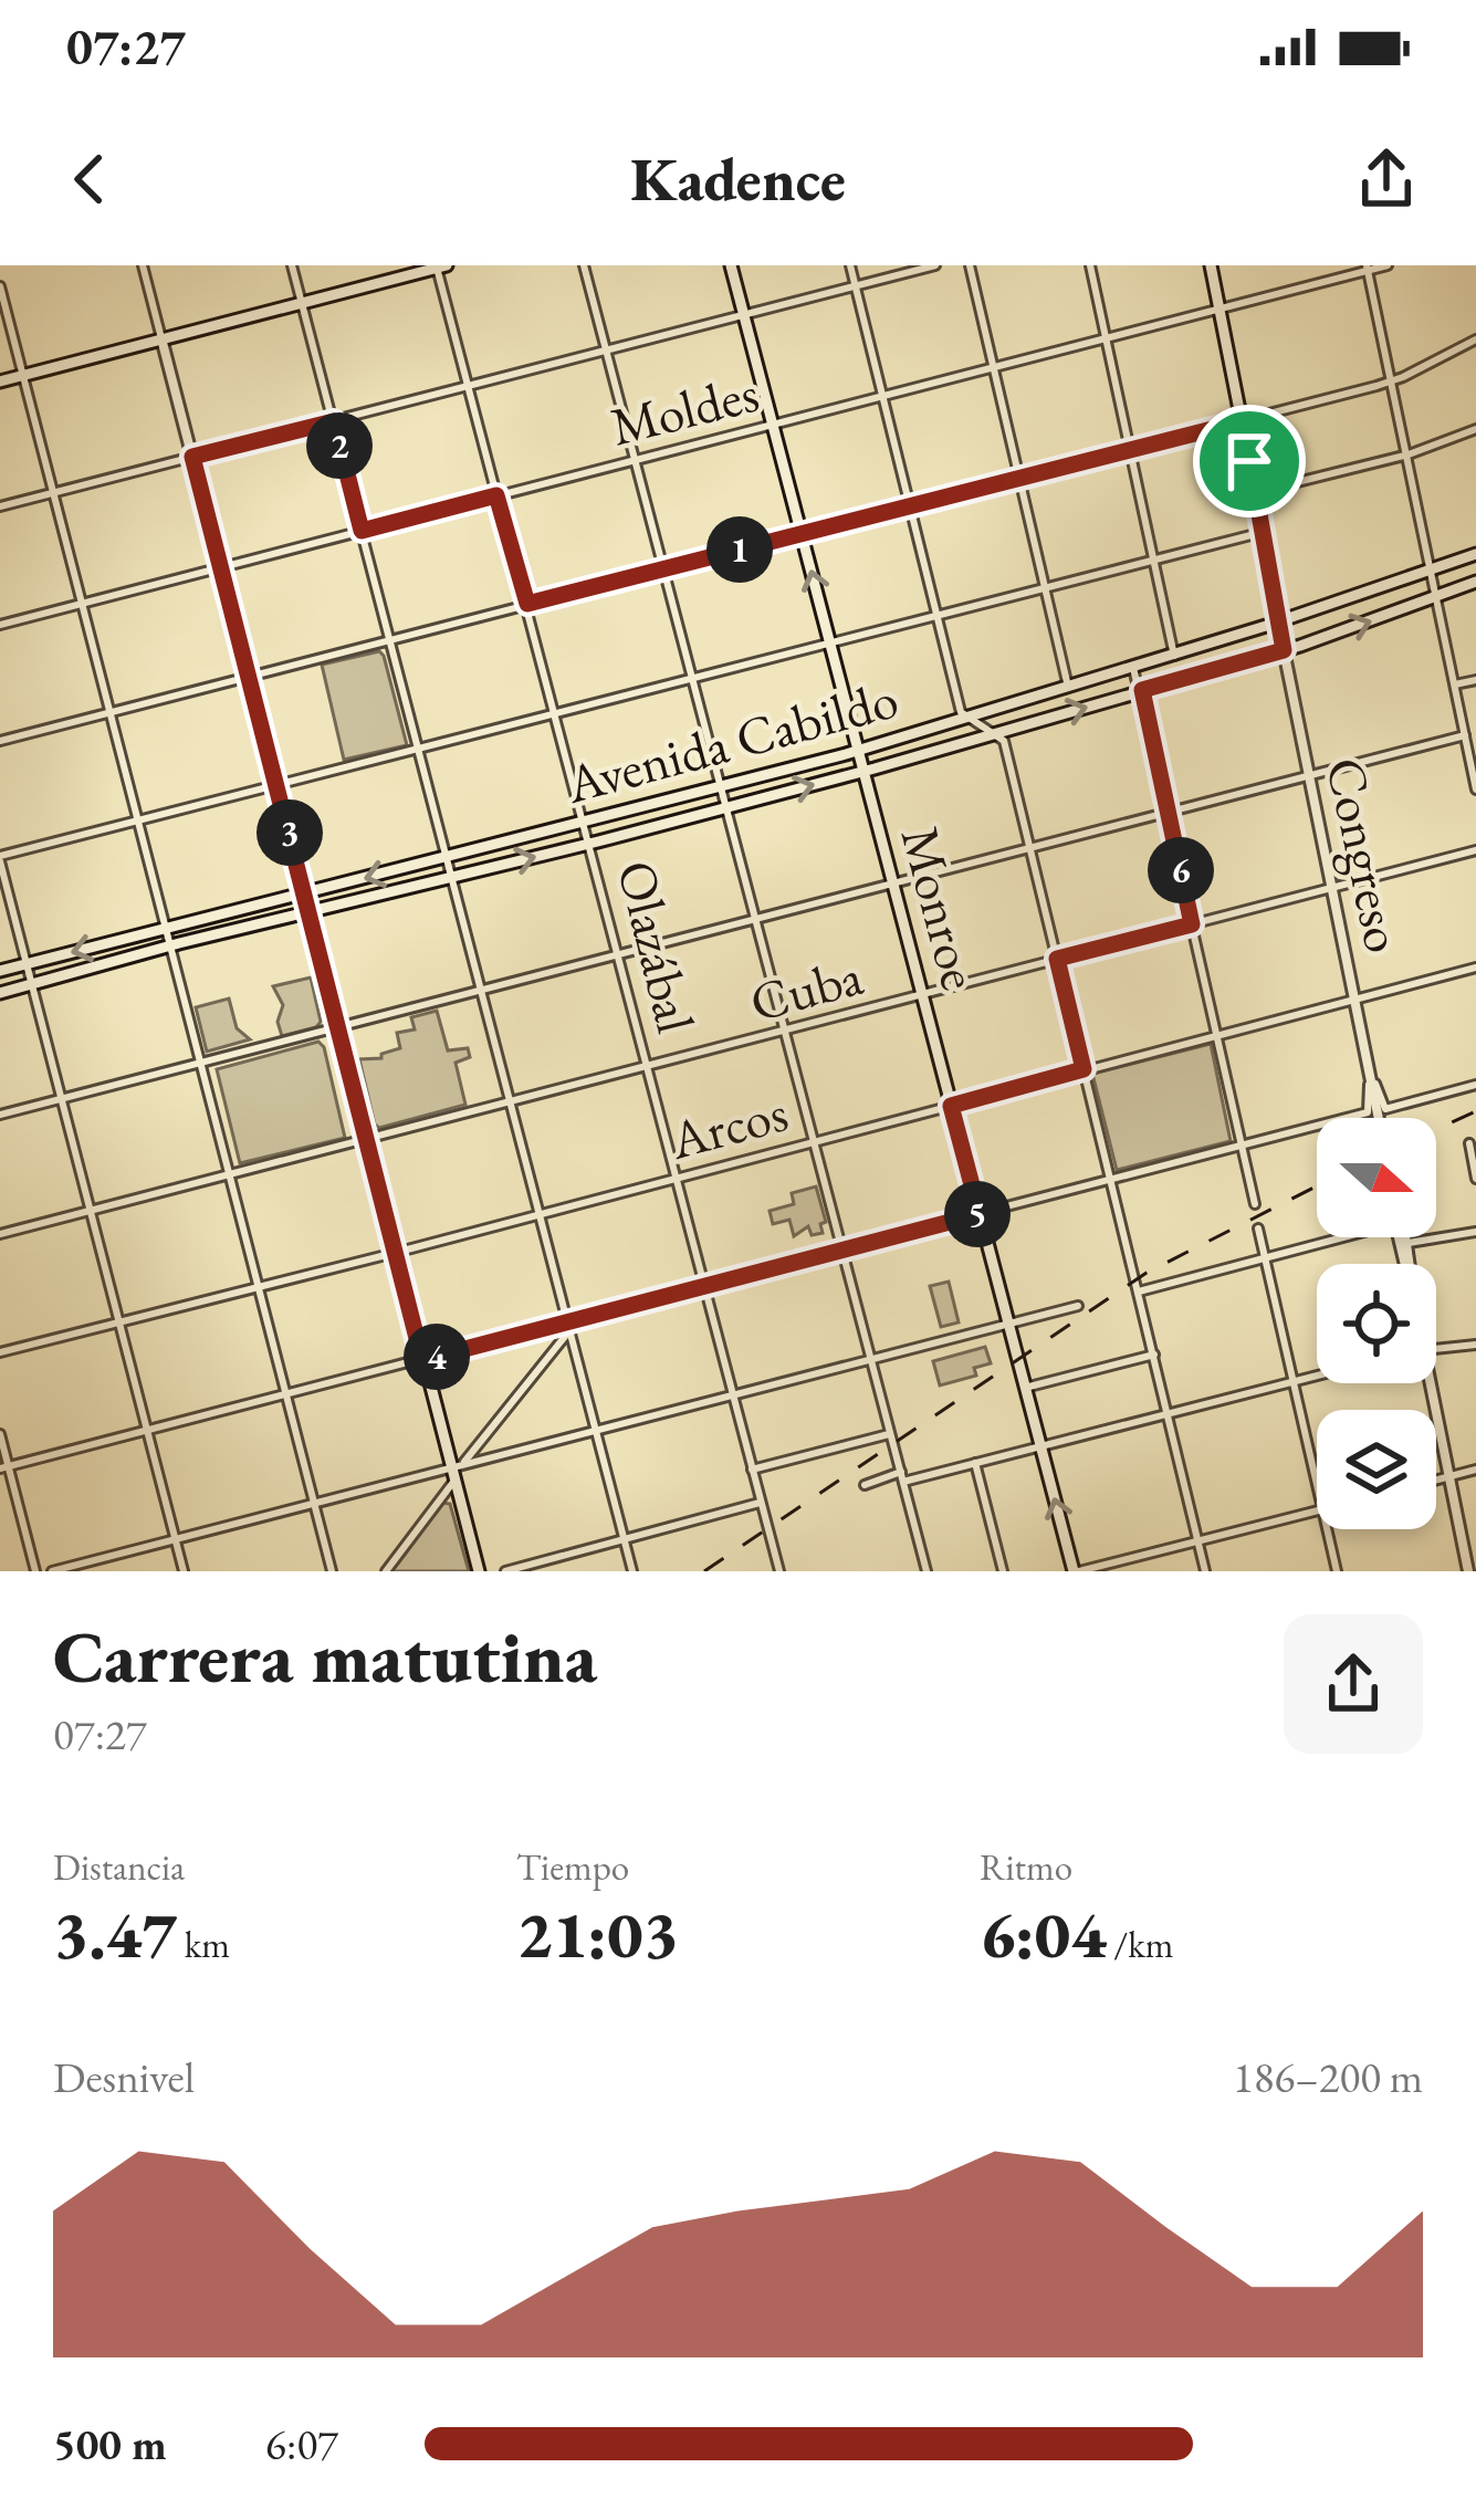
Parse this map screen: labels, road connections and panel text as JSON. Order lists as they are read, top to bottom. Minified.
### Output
{"streets":{"main road":["Avenida Cabildo","Monroe"],"street":["Moldes","Congreso","Olazábal","Cuba","Arcos"]},"crossings":[["Moldes","Monroe"],["Moldes","Olazábal"],["Avenida Cabildo","Congreso"],["Avenida Cabildo","Monroe"],["Avenida Cabildo","Olazábal"],["Congreso","Cuba"],["Congreso","Arcos"],["Monroe","Cuba"],["Monroe","Arcos"],["Olazábal","Cuba"],["Olazábal","Arcos"]],"north":"right","page":{"status":"07:27","header":"Kadence","pins":["2","1","3","6","5","4"],"heading":["Carrera matutina","07:27"],"stats":[["Distancia","3.47 km"],["Tiempo","21:03"],["Ritmo","6:04 /km"]],"chart":["Desnivel","186–200 m"],"list":[{"name":"500 m","note":"6:07"}]}}
